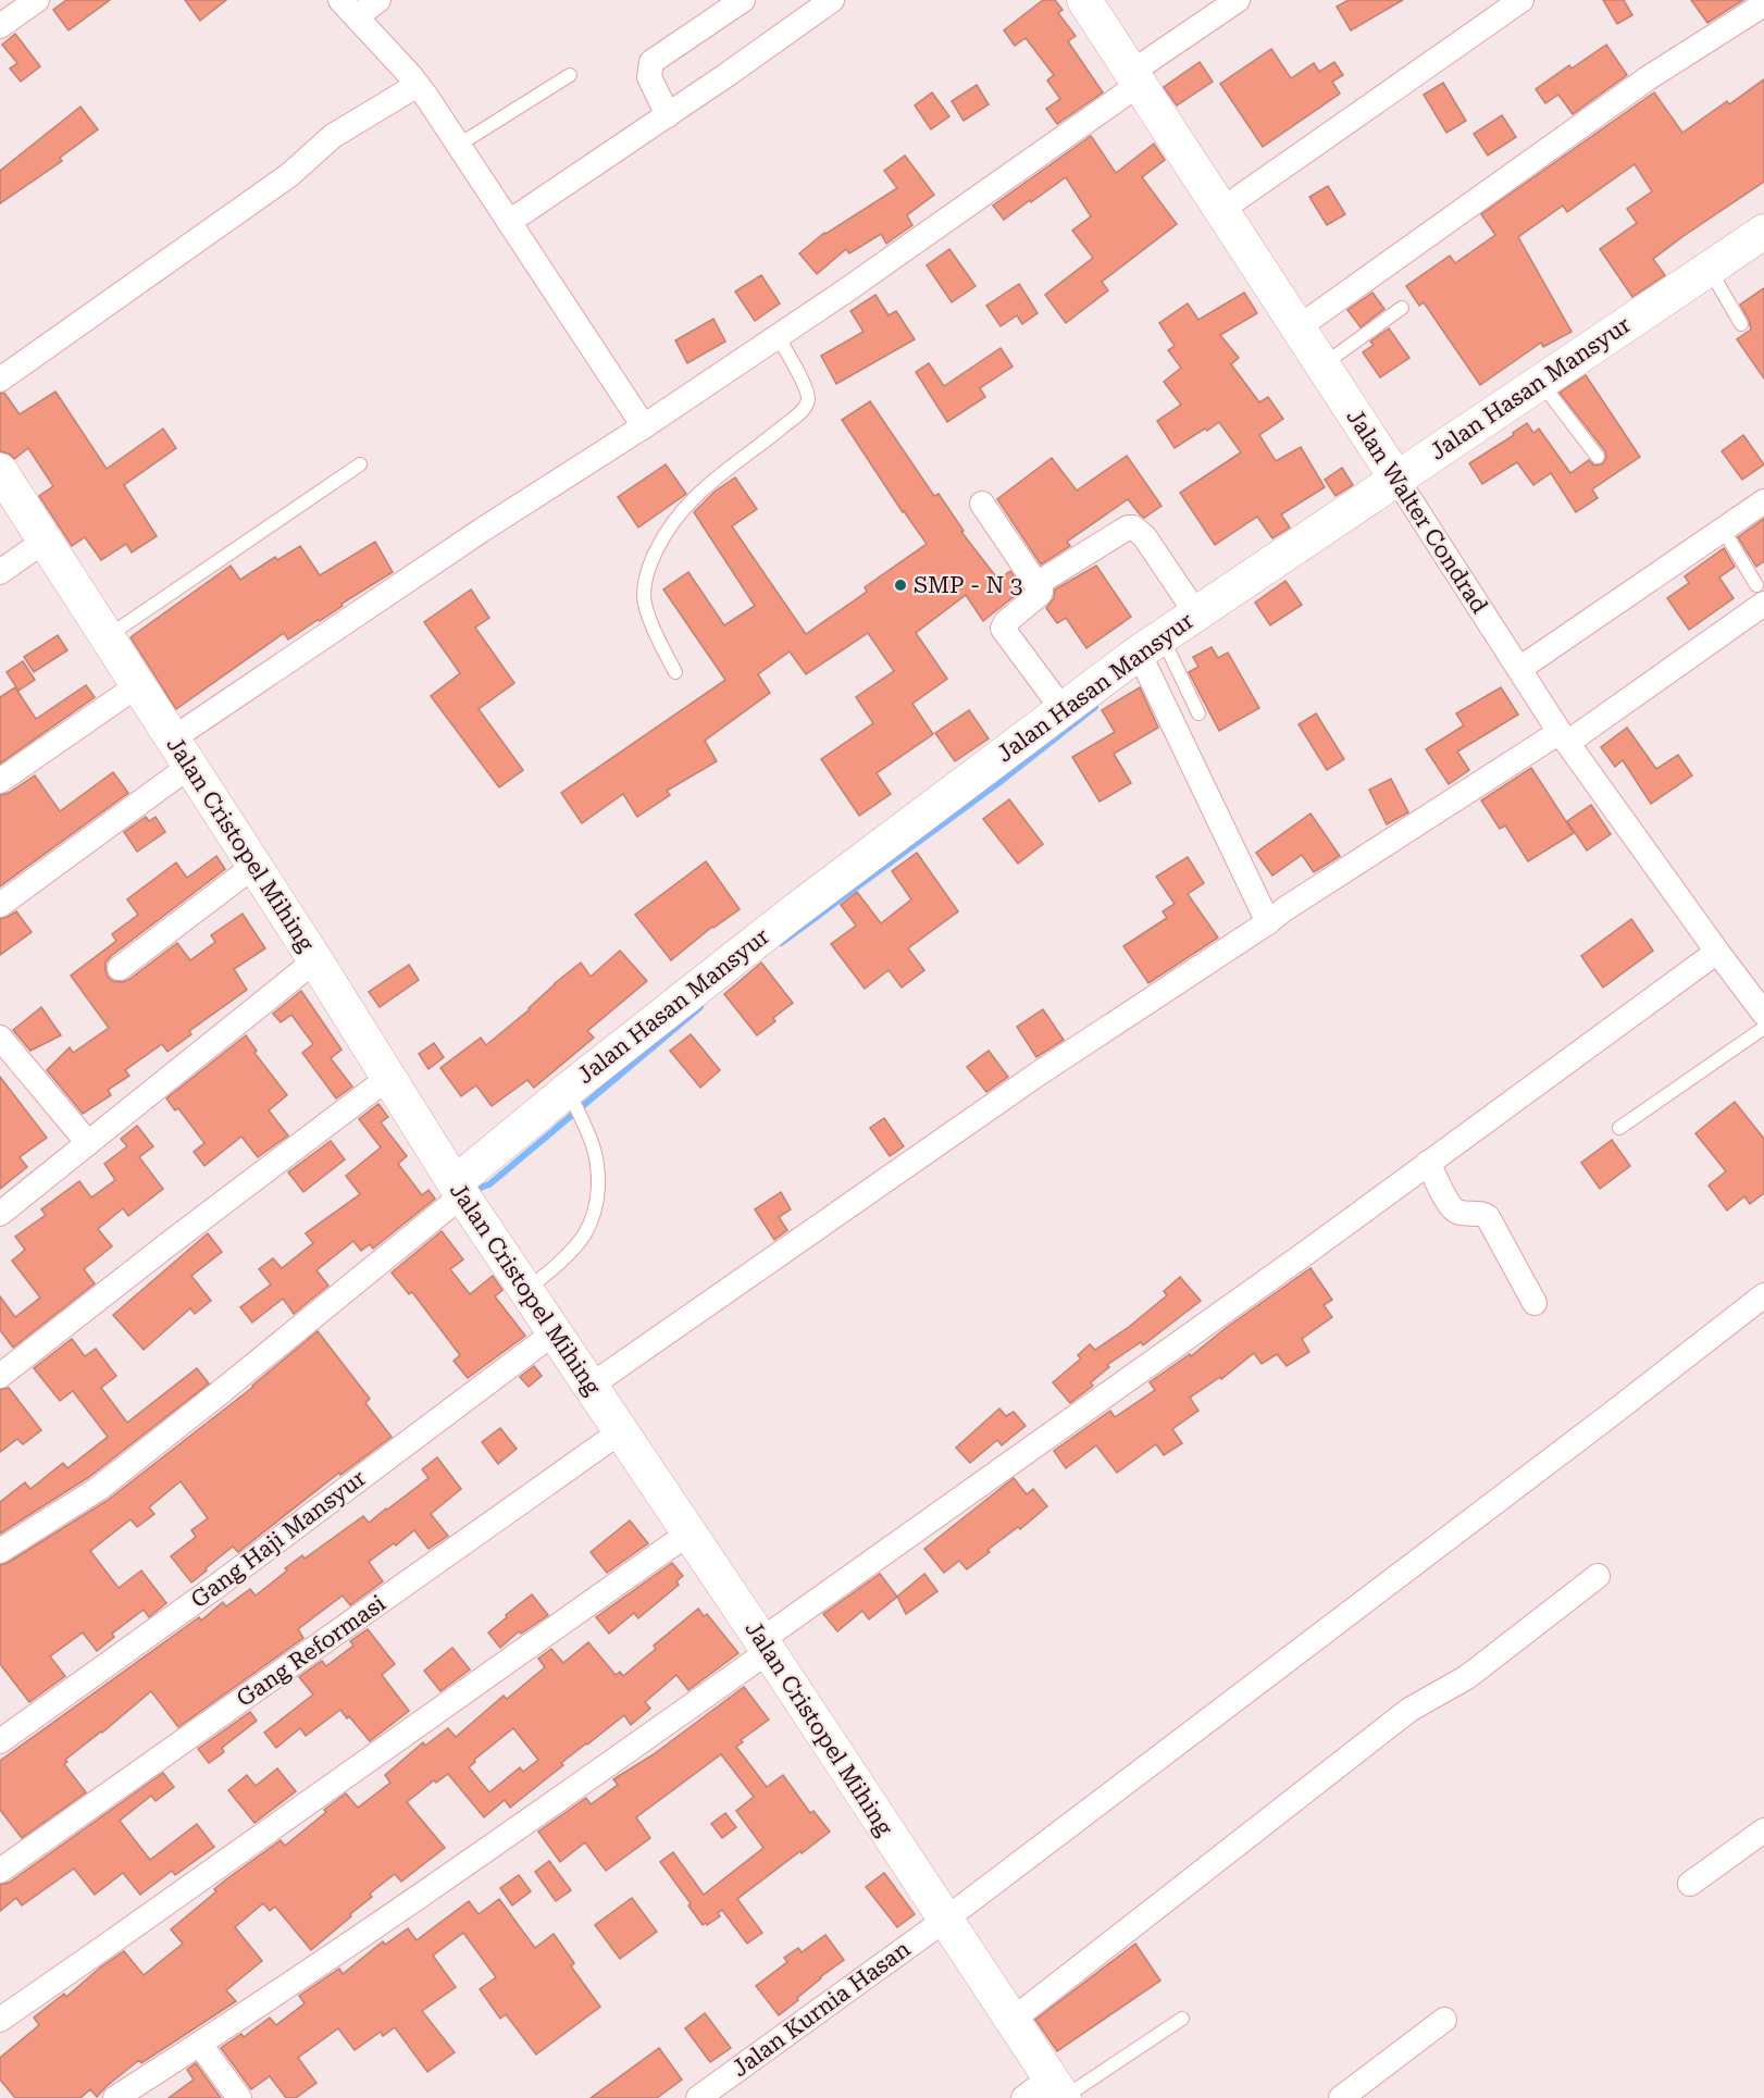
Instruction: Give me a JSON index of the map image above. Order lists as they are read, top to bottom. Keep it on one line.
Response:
{"streets":{"street":["Jalan Hasan Mansyur","Jalan Walter Condrad","Jalan Cristopel Mihing","Gang Haji Mansyur","Gang Reformasi","Jalan Kurnia Hasan"]},"crossings":[["Jalan Hasan Mansyur","Jalan Walter Condrad"],["Jalan Hasan Mansyur","Jalan Cristopel Mihing"],["Jalan Cristopel Mihing","Gang Haji Mansyur"],["Jalan Cristopel Mihing","Gang Reformasi"],["Jalan Cristopel Mihing","Jalan Kurnia Hasan"]],"places":["SMP - N 3"]}
